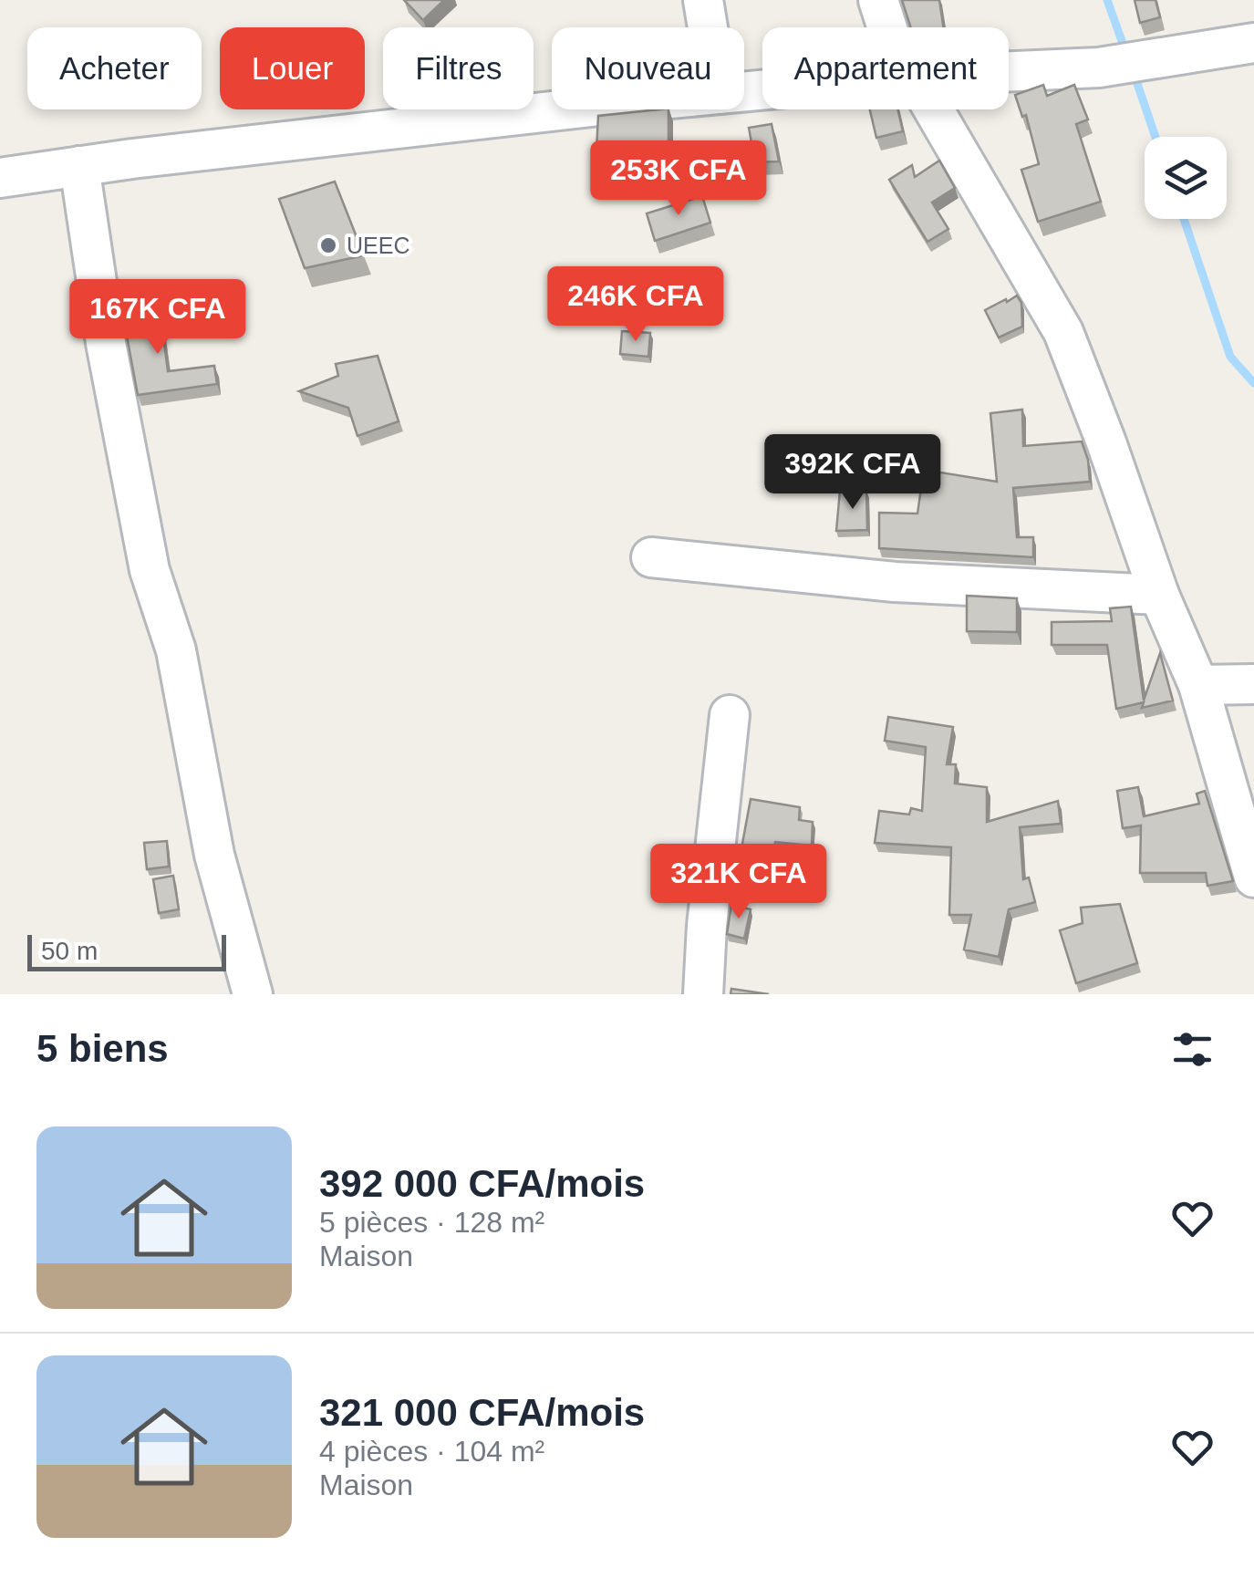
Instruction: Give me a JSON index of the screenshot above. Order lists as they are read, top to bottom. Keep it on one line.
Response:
{"places":["UEEC"],"scale_bar":"50 m","page":{"chip":["Acheter","Louer","Filtres","Nouveau","Appartement"],"price":["253K CFA","246K CFA","167K CFA","392K CFA","321K CFA"],"scale":"50 m","heading":"5 biens","list":[{"name":"392 000 CFA/mois","note":"5 pièces · 128 m² · Maison"},{"name":"321 000 CFA/mois","note":"4 pièces · 104 m² · Maison"}]}}
